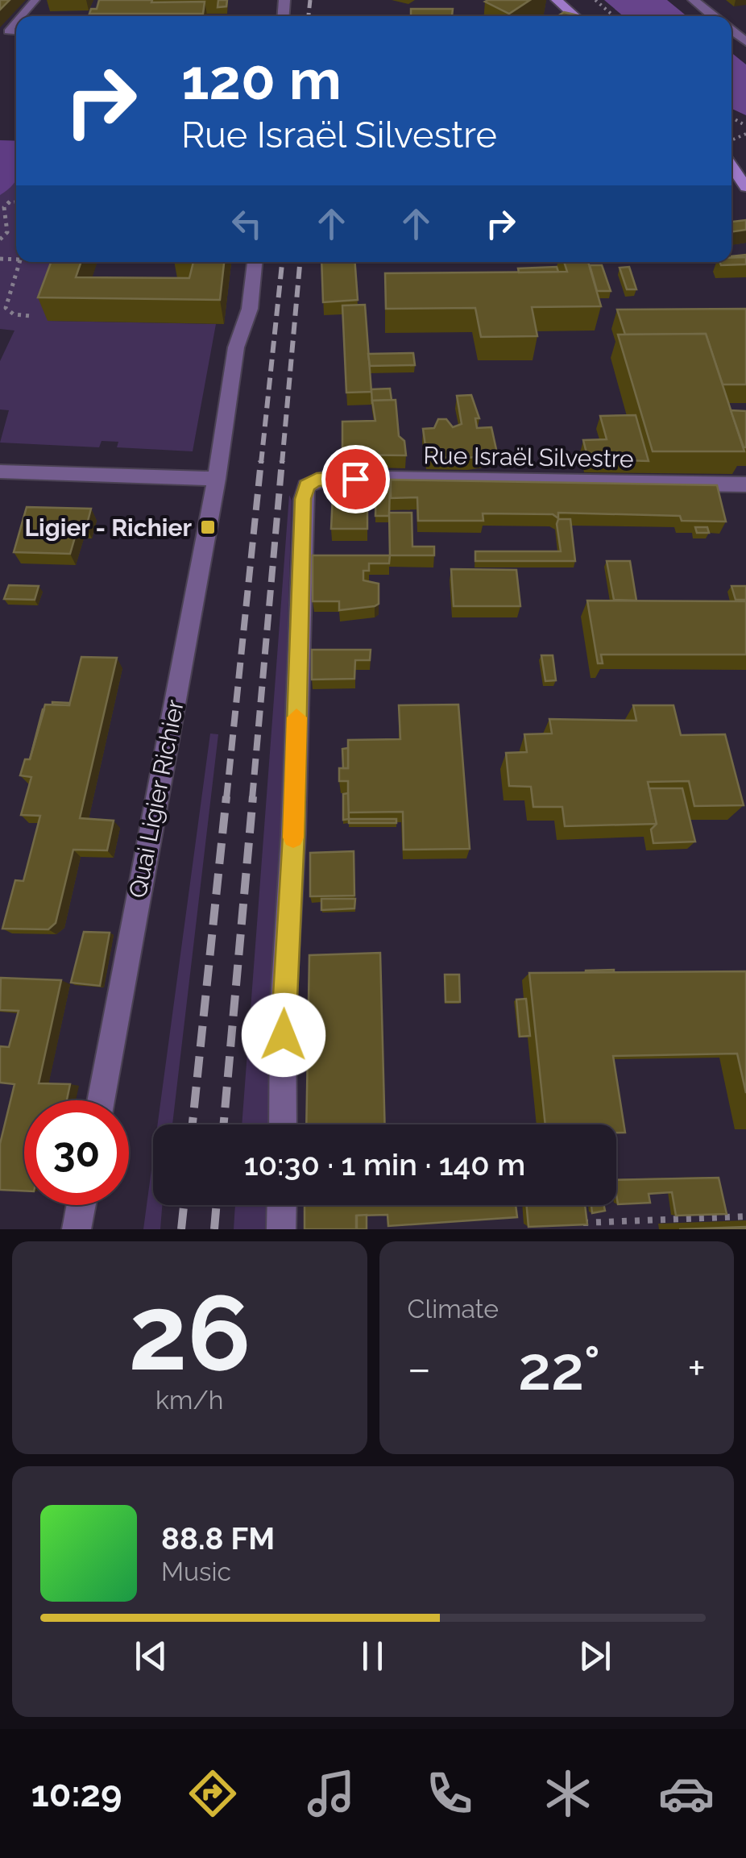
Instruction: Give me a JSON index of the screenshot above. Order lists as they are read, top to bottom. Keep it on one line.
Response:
{"streets":{"street":["Rue Israël Silvestre","Quai Ligier Richier"]},"places":{"transit":["Ligier - Richier"]},"page":{"turn":["120 m","Rue Israël Silvestre"],"limit":"30","trip":"10:30 · 1 min · 140 m","tile":[["26","km/h"],"Climate"],"heat":["−","22°","+"],"song":["88.8 FM","Music"],"tabs":"10:29"}}
